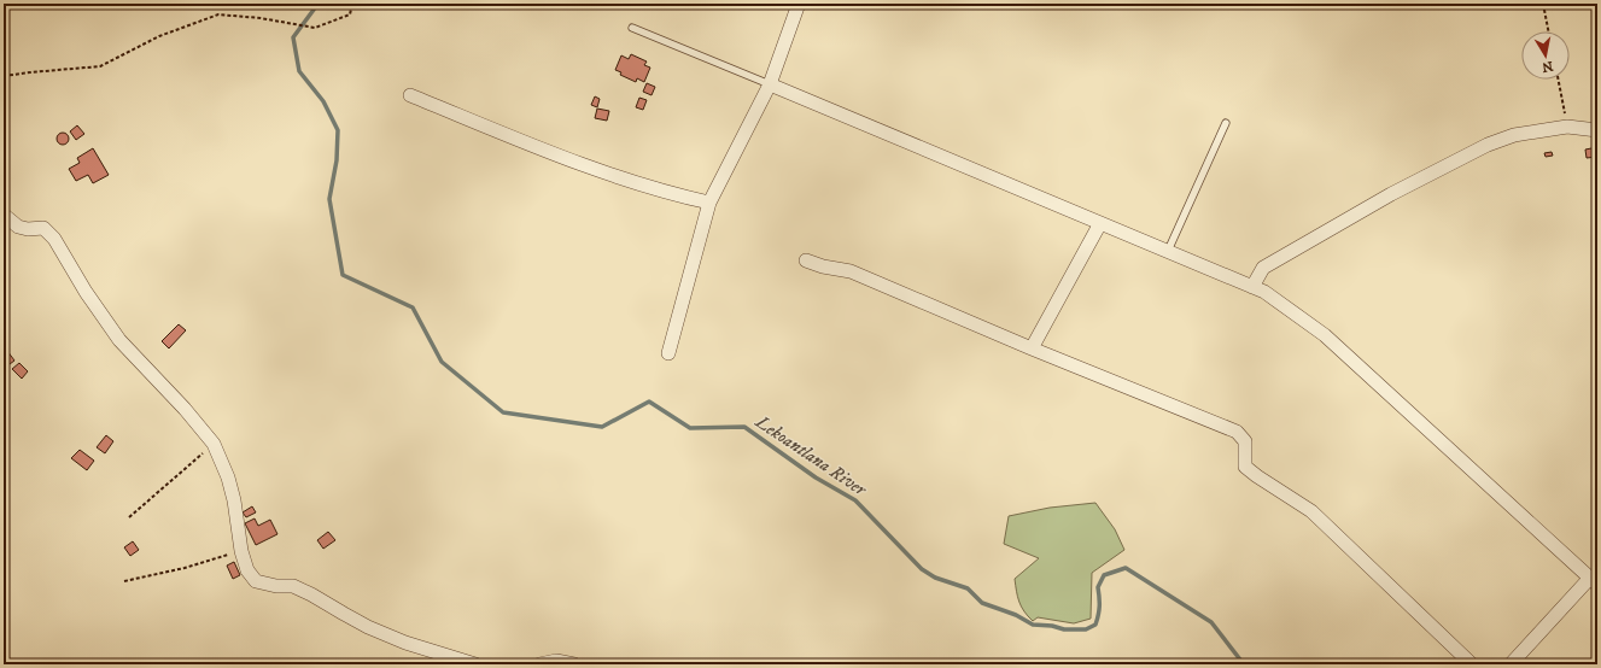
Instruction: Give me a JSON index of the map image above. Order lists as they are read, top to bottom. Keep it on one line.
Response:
{"water":["Lekoantlana River"],"north":"bottom"}
